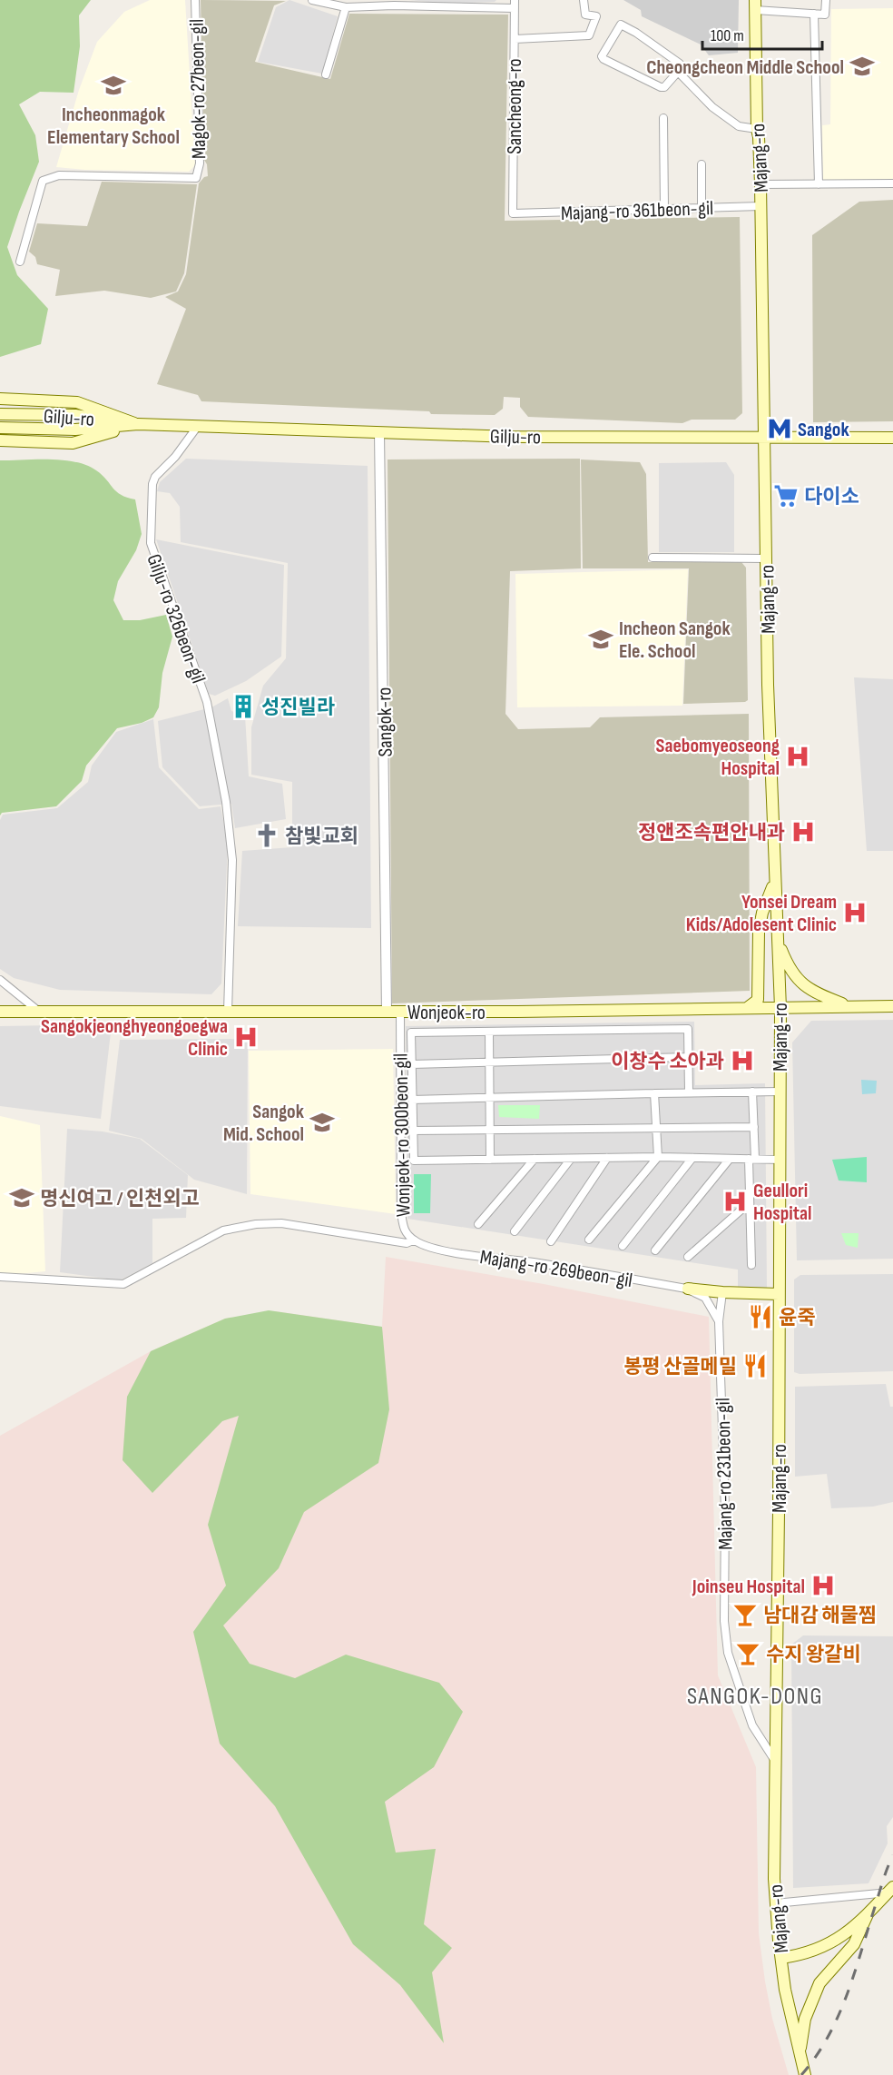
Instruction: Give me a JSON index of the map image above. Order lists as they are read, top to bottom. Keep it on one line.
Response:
{"streets":{"main road":["Majang-ro","Gilju-ro","Wonjeok-ro"],"street":["Magok-ro 27beon-gil","Sancheong-ro","Majang-ro 361beon-gil","Gilju-ro 326beon-gil","Sangok-ro","Wonjeok-ro 300beon-gil","Majang-ro 269beon-gil","Majang-ro 231beon-gil"]},"crossings":[["Sancheong-ro","Majang-ro 361beon-gil"],["Majang-ro","Majang-ro 361beon-gil"],["Majang-ro","Gilju-ro"],["Majang-ro","Wonjeok-ro"],["Majang-ro","Majang-ro 231beon-gil"],["Gilju-ro","Gilju-ro 326beon-gil"],["Gilju-ro","Sangok-ro"],["Gilju-ro 326beon-gil","Wonjeok-ro"],["Sangok-ro","Wonjeok-ro"],["Wonjeok-ro","Wonjeok-ro 300beon-gil"],["Wonjeok-ro 300beon-gil","Majang-ro 269beon-gil"],["Majang-ro 269beon-gil","Majang-ro 231beon-gil"]],"districts":["SANGOK-DONG"],"places":{"school or university":["Cheongcheon Middle School","Incheonmagok Elementary School","Incheon Sangok Ele. School","Sangok Mid. School","명신여고 / 인천외고"],"metro station":["Sangok"],"supermarket":["다이소"],"building":["성진빌라"],"hospital":["Saebomyeoseong Hospital","정앤조속편안내과","Yonsei Dream Kids/Adolesent Clinic","Sangokjeonghyeongoegwa Clinic","이창수 소아과","Geullori Hospital","Joinseu Hospital"],"church":["참빛교회"],"restaurant":["윤죽","봉평 산골메밀"],"bar":["남대감 해물찜","수지 왕갈비"]},"scale_bar":"100 m"}
